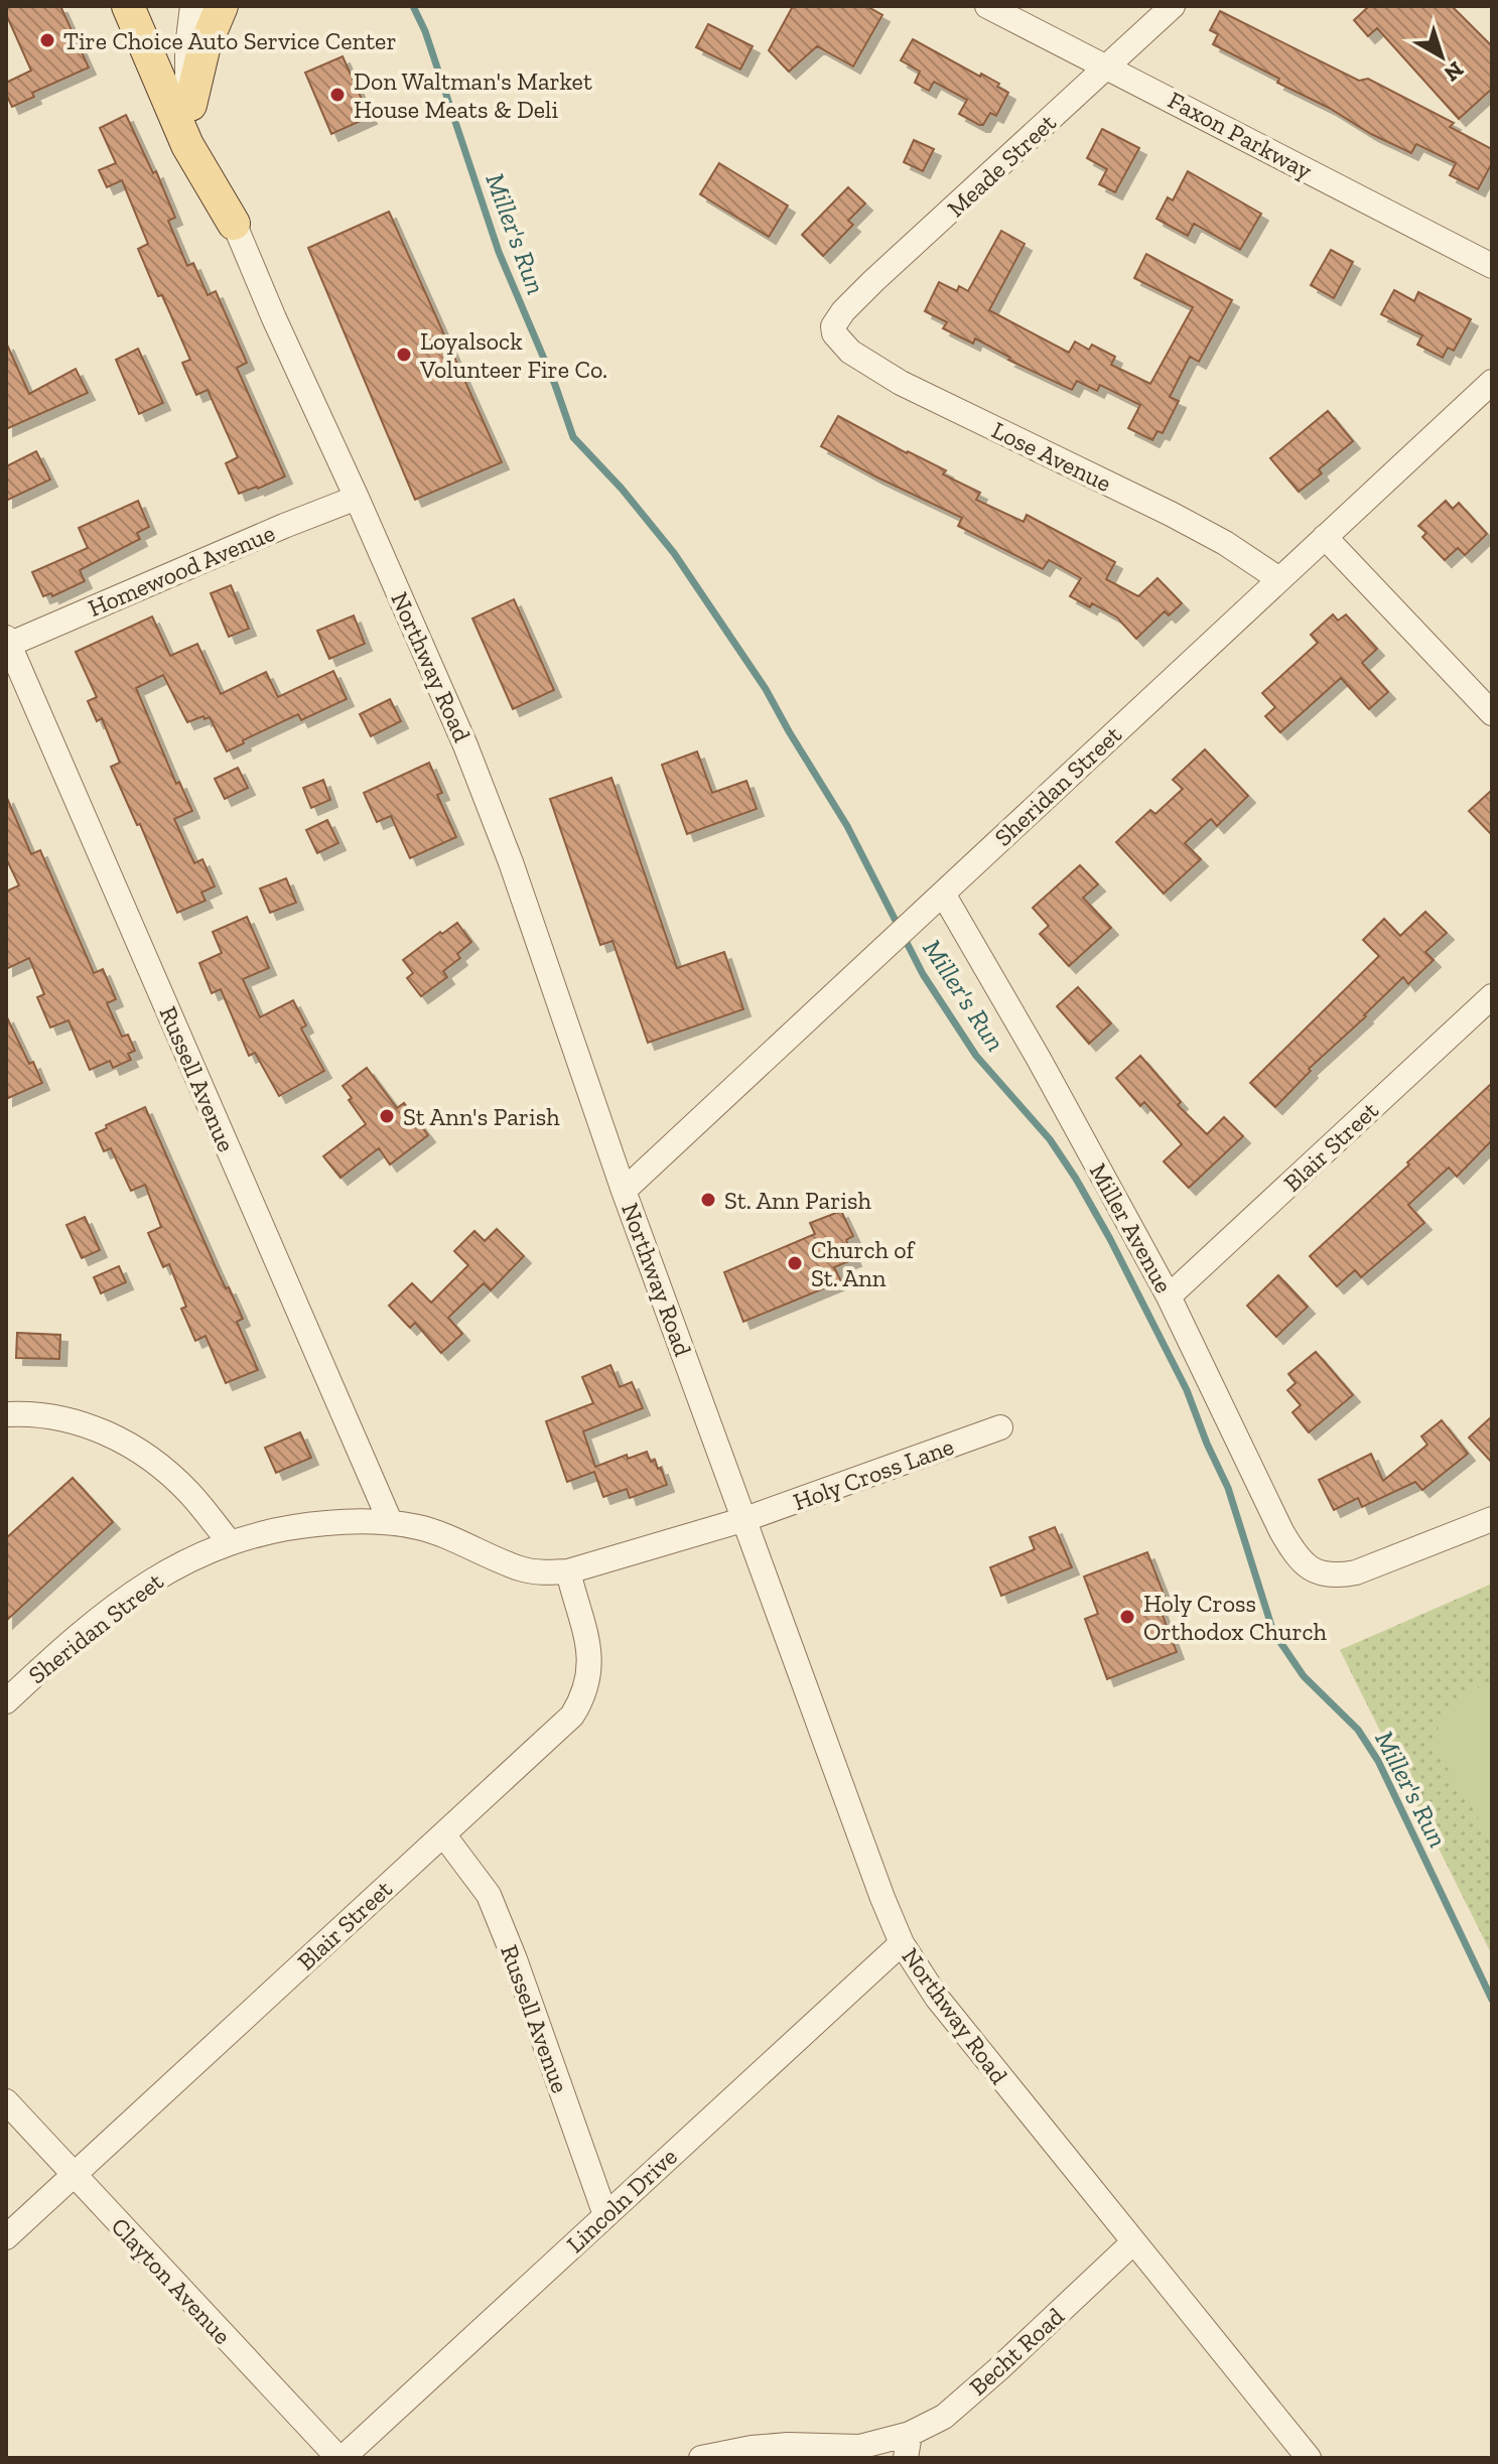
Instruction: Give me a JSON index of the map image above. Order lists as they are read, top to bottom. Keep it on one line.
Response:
{"streets":{"street":["Faxon Parkway","Meade Street","Lose Avenue","Homewood Avenue","Northway Road","Sheridan Street","Russell Avenue","Blair Street","Miller Avenue","Holy Cross Lane","Lincoln Drive","Clayton Avenue","Becht Road"]},"crossings":[["Faxon Parkway","Meade Street"],["Meade Street","Lose Avenue"],["Lose Avenue","Sheridan Street"],["Homewood Avenue","Northway Road"],["Homewood Avenue","Russell Avenue"],["Northway Road","Sheridan Street"],["Northway Road","Holy Cross Lane"],["Northway Road","Lincoln Drive"],["Northway Road","Becht Road"],["Sheridan Street","Russell Avenue"],["Sheridan Street","Blair Street"],["Sheridan Street","Miller Avenue"],["Sheridan Street","Holy Cross Lane"],["Russell Avenue","Blair Street"],["Russell Avenue","Lincoln Drive"],["Blair Street","Miller Avenue"],["Blair Street","Clayton Avenue"],["Lincoln Drive","Clayton Avenue"]],"water":["Miller's Run"],"places":["Tire Choice Auto Service Center","Don Waltman's Market House Meats & Deli","Loyalsock Volunteer Fire Co.","St Ann's Parish","St. Ann Parish","Church of St. Ann","Holy Cross Orthodox Church"],"north":"bottom right"}
